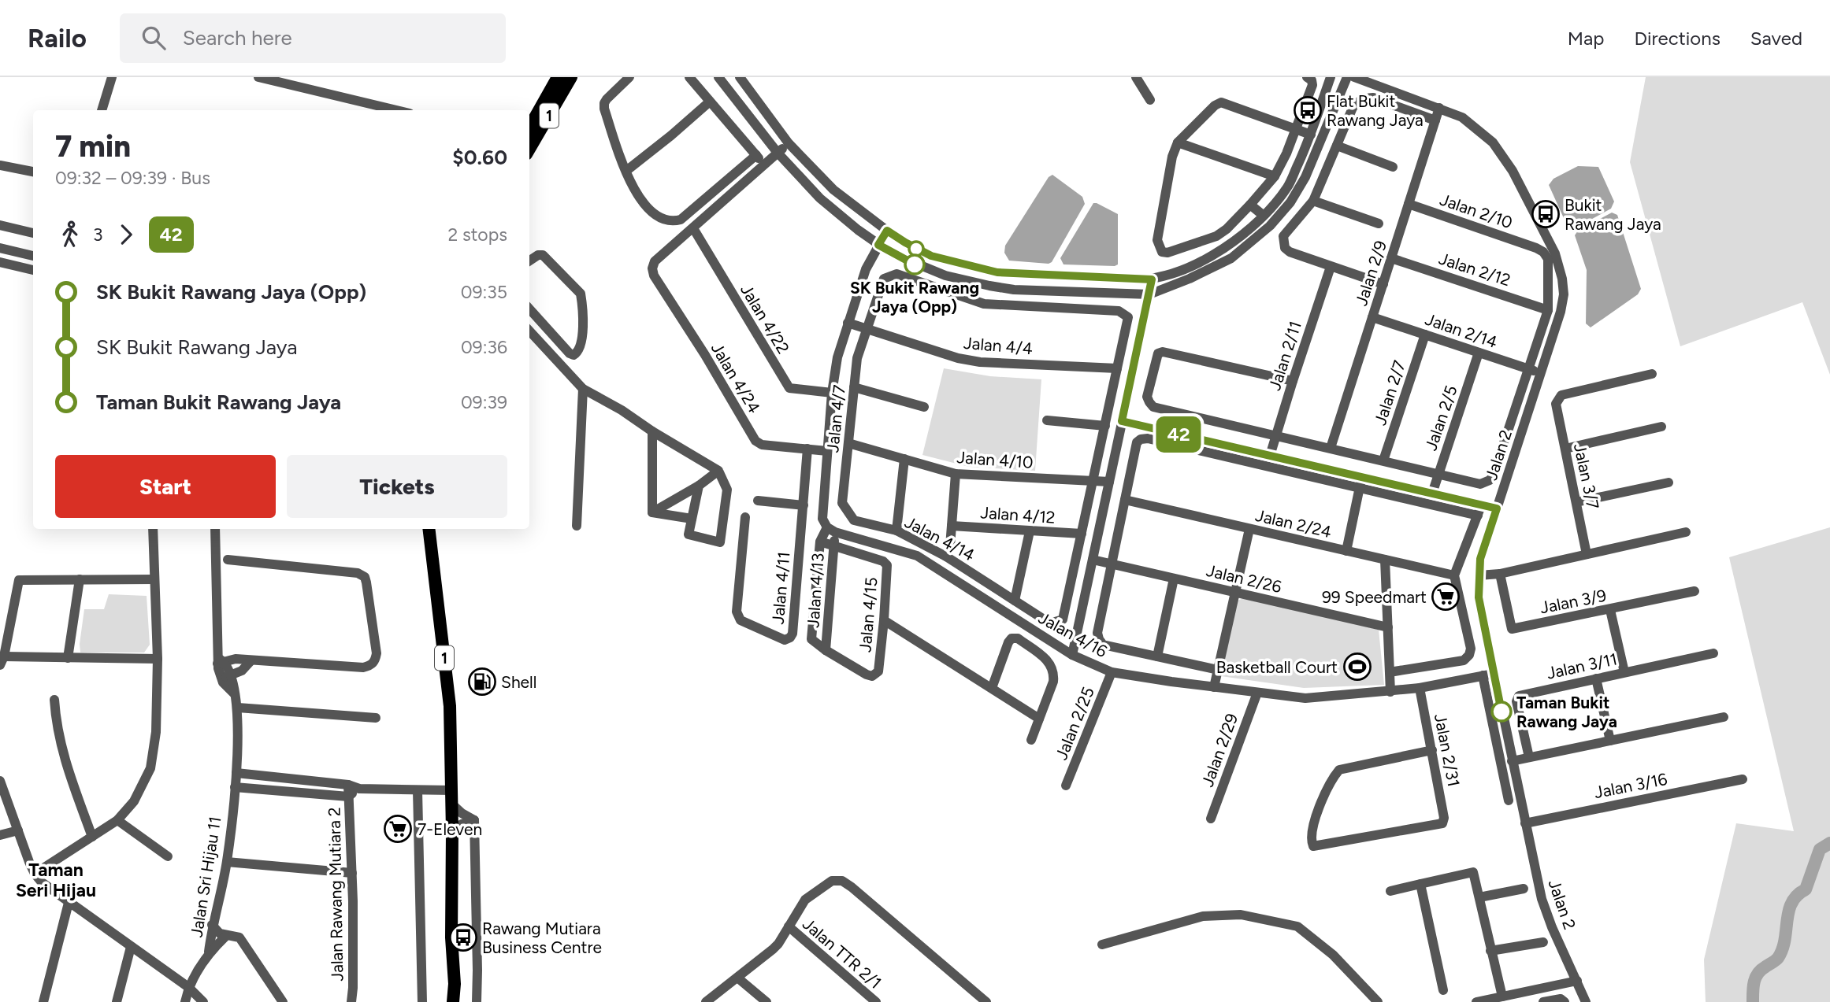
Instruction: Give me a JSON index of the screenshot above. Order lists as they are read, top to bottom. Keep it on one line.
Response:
{"streets":{"main road":["1"],"street":["Jalan 2/10","Jalan 2/12","Jalan 2/9","Jalan 4/22","Jalan 2/14","Jalan 4/4","Jalan 2/11","Jalan 4/24","Jalan 2/7","Jalan 2/5","Jalan 4/7","Jalan 2","Jalan 4/10","Jalan 3/7","Jalan 4/12","Jalan 2/24","Jalan 4/14","Jalan 2/26","Jalan 4/11","Jalan 4/13","Jalan 3/9","Jalan 4/15","Jalan 4/16","Jalan 3/11","Jalan 2/25","Jalan 2/29","Jalan 2/31","Jalan 3/16","Jalan Sri Hijau 11","Jalan Rawang Mutiara 2","Jalan TTR 2/1"]},"crossings":[["Jalan 2/10","Jalan 2/12"],["Jalan 2/10","Jalan 2/9"],["Jalan 2/10","Jalan 2/14"],["Jalan 2/10","Jalan 2/11"],["Jalan 2/10","Jalan 2/7"],["Jalan 2/10","Jalan 2/5"],["Jalan 2/12","Jalan 2/9"],["Jalan 2/9","Jalan 2/14"],["Jalan 2/9","Jalan 2"],["Jalan 4/22","Jalan 4/24"],["Jalan 2/14","Jalan 2/7"],["Jalan 2/14","Jalan 2/5"],["Jalan 2/14","Jalan 2"],["Jalan 4/4","Jalan 4/7"],["Jalan 4/24","Jalan 4/11"],["Jalan 4/7","Jalan 4/10"],["Jalan 4/7","Jalan 4/14"],["Jalan 2","Jalan 4/16"],["Jalan 2","Jalan 3/16"],["Jalan 4/12","Jalan 4/14"],["Jalan 4/13","Jalan 4/15"],["Jalan 4/13","Jalan 4/16"],["Jalan 4/16","Jalan 2/25"],["Jalan 4/16","Jalan 2/29"],["Jalan 4/16","Jalan 2/31"]],"districts":["Taman Seri Hijau"],"places":{"bus stop":["Flat Bukit Rawang Jaya","Bukit Rawang Jaya","Rawang Mutiara Business Centre"],"other":["SK Bukit Rawang Jaya (Opp)","Taman Bukit Rawang Jaya"],"supermarket":["99 Speedmart","7-Eleven"],"sports":["Basketball Court"],"fuel station":["Shell"]},"lines":["bus line 42"],"page":{"header":"Railo","search":"Search here","nav":["Map","Directions","Saved"],"on_map":"42","heading":["7 min","09:32 – 09:39 · Bus","$0.60"],"legs":["3","42","2 stops"],"list":[{"name":"SK Bukit Rawang Jaya (Opp)","value":"09:35"},{"name":"SK Bukit Rawang Jaya","value":"09:36"},{"name":"Taman Bukit Rawang Jaya","value":"09:39"}],"buttons":["Start","Tickets"]}}
